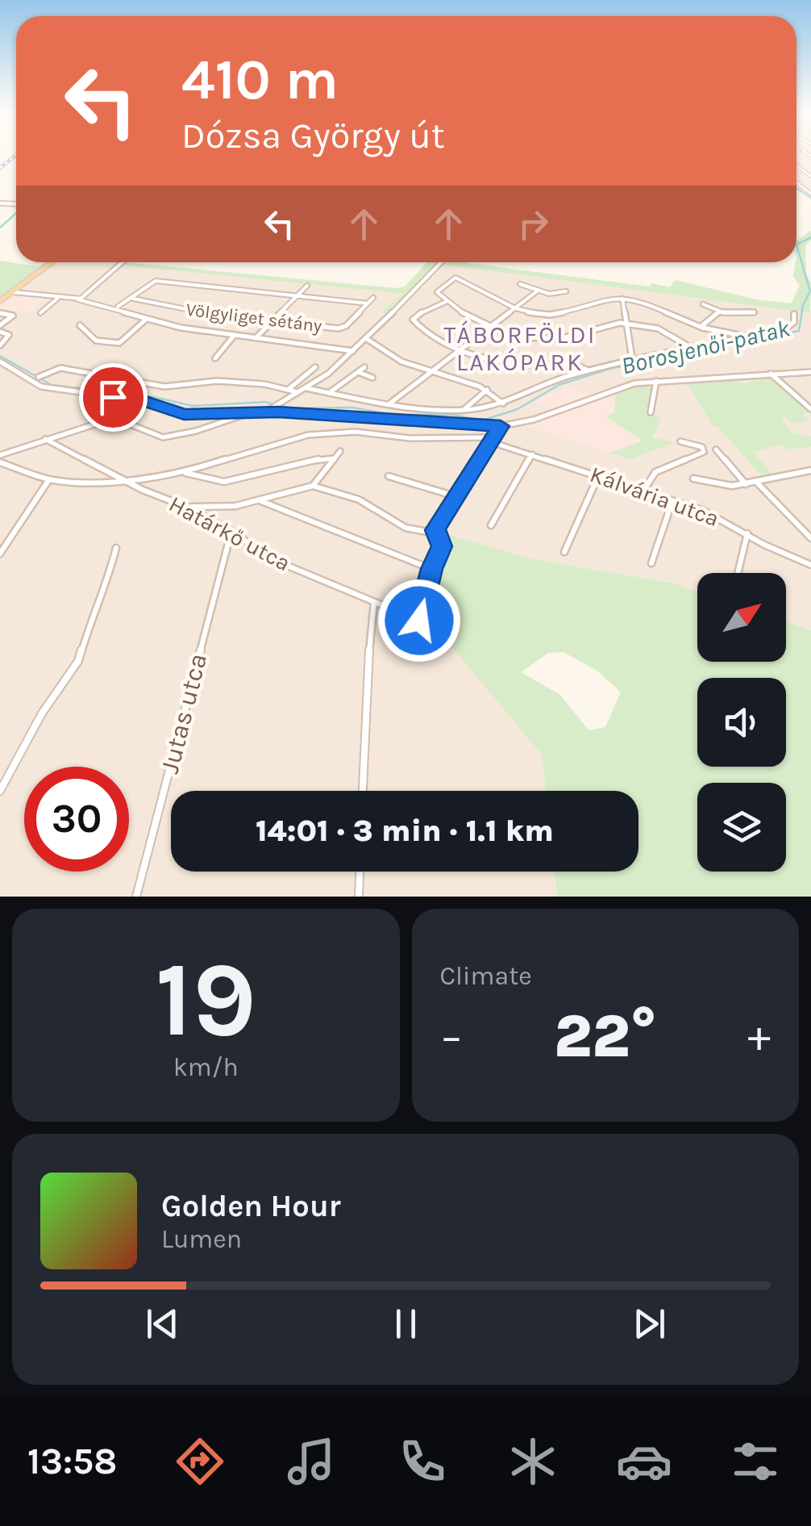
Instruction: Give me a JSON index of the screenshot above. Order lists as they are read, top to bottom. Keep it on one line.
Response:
{"streets":{"street":["Völgyliget sétány","Kálvária utca","Határkő utca","Jutas utca"]},"crossings":[["Határkő utca","Jutas utca"]],"districts":["TÁBORFÖLDI LAKÓPARK"],"water":["Borosjenői-patak"],"north":"top right","page":{"turn":["410 m","Dózsa György út"],"limit":"30","trip":"14:01 · 3 min · 1.1 km","tile":[["19","km/h"],"Climate"],"heat":["−","22°","+"],"song":["Golden Hour","Lumen"],"tabs":"13:58"}}
